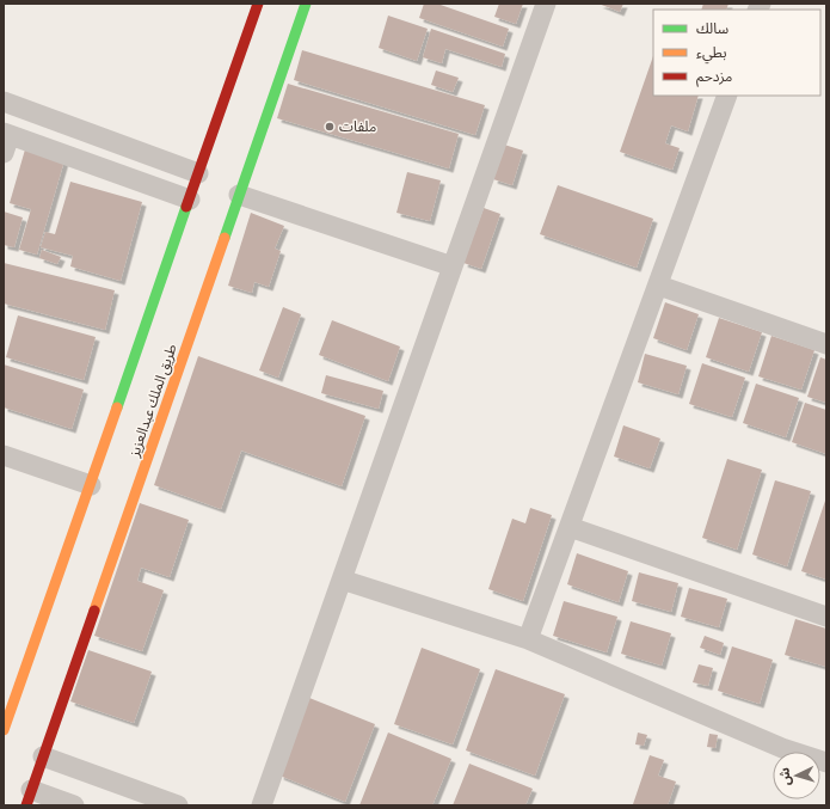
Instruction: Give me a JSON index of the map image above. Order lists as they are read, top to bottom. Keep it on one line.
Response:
{"streets":{"highway":["طريق الملك عبدالعزيز"]},"places":["ملفات"],"legend":["سالك","بطيء","مزدحم"],"north":"left"}
